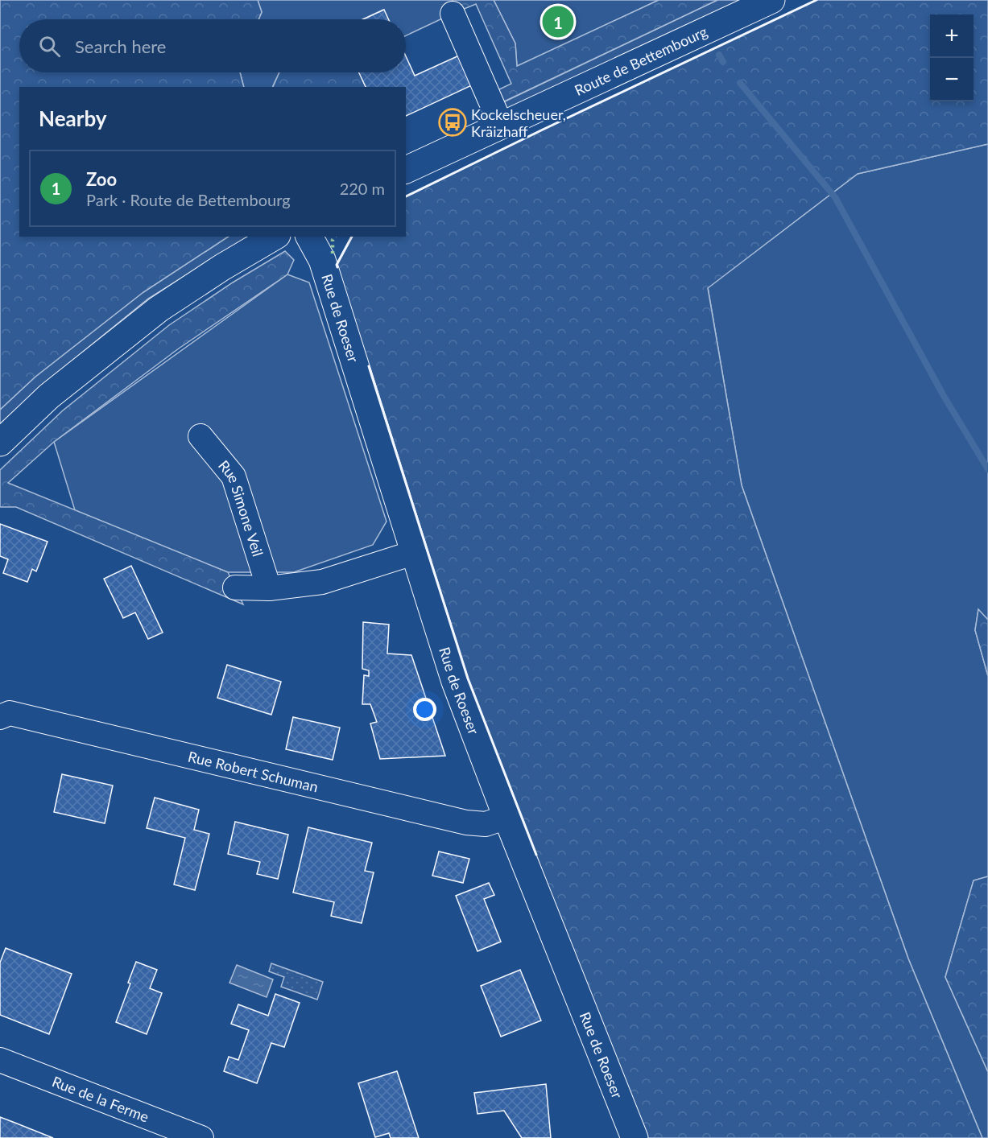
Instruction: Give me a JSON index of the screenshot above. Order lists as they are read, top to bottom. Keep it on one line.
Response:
{"streets":{"main road":["Route de Bettembourg","Rue de Roeser"],"street":["Rue Simone Veil","Rue Robert Schuman","Rue de la Ferme"]},"crossings":[["Rue de Roeser","Rue Robert Schuman"]],"places":{"bus stop":["Kockelscheuer, Kräizhaff"]},"page":{"pins":"1","map_buttons":["+","−"],"search":"Search here","heading":"Nearby","list":[{"mark":"1","name":"Zoo","note":"Park · Route de Bettembourg","value":"220 m"}]}}
